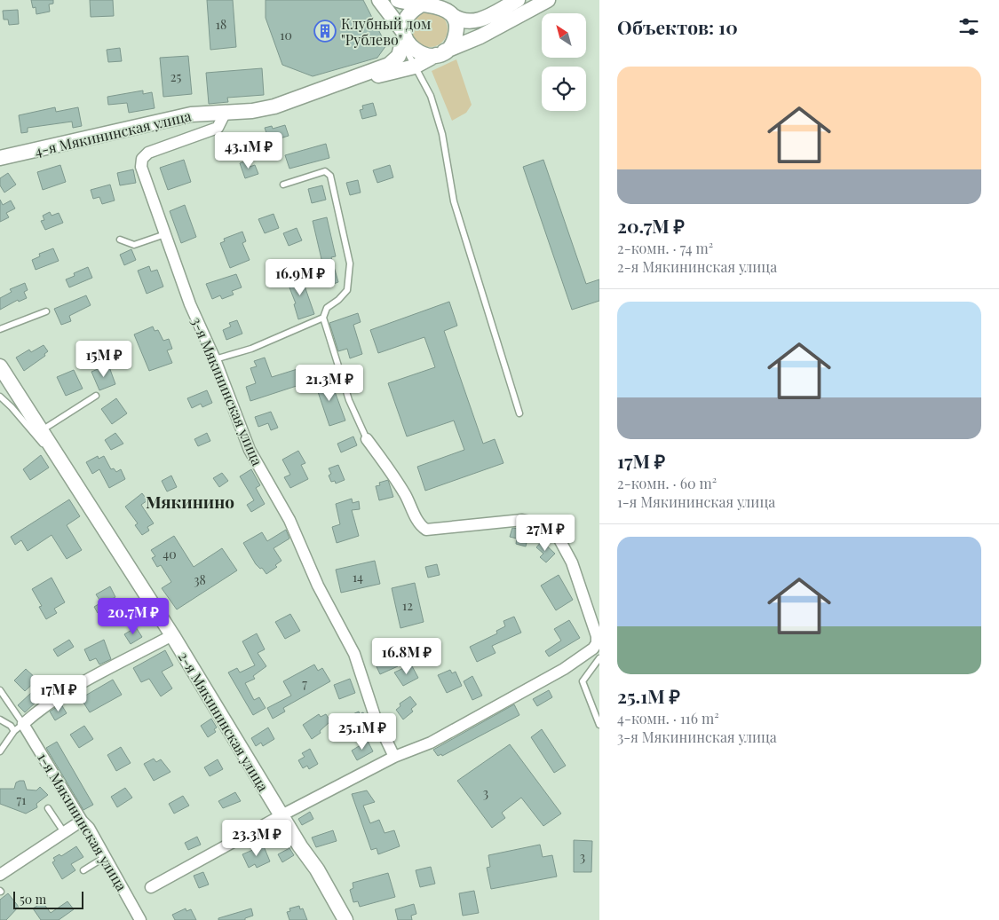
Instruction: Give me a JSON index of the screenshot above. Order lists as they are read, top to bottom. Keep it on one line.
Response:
{"streets":{"street":["4-я Мякининская улица","3-я Мякининская улица","2-я Мякининская улица","1-я Мякининская улица"]},"crossings":[["4-я Мякининская улица","3-я Мякининская улица"]],"districts":["Мякинино"],"places":{"building":["Клубный дом \"Рублево\""]},"house_numbers":["18","10","25","40","14","38","12","7","3","71","3"],"scale_bar":"50 m","north":"top left","page":{"heading":"Объектов: 10","list":[{"name":"20.7M ₽","note":"2-комн. · 74 m² · 2-я Мякининская улица"},{"name":"17M ₽","note":"2-комн. · 60 m² · 1-я Мякининская улица"},{"name":"25.1M ₽","note":"4-комн. · 116 m² · 3-я Мякининская улица"}],"price":["43.1M ₽","16.9M ₽","15M ₽","21.3M ₽","27M ₽","20.7M ₽","16.8M ₽","17M ₽","25.1M ₽","23.3M ₽"],"scale":"50 m"}}
